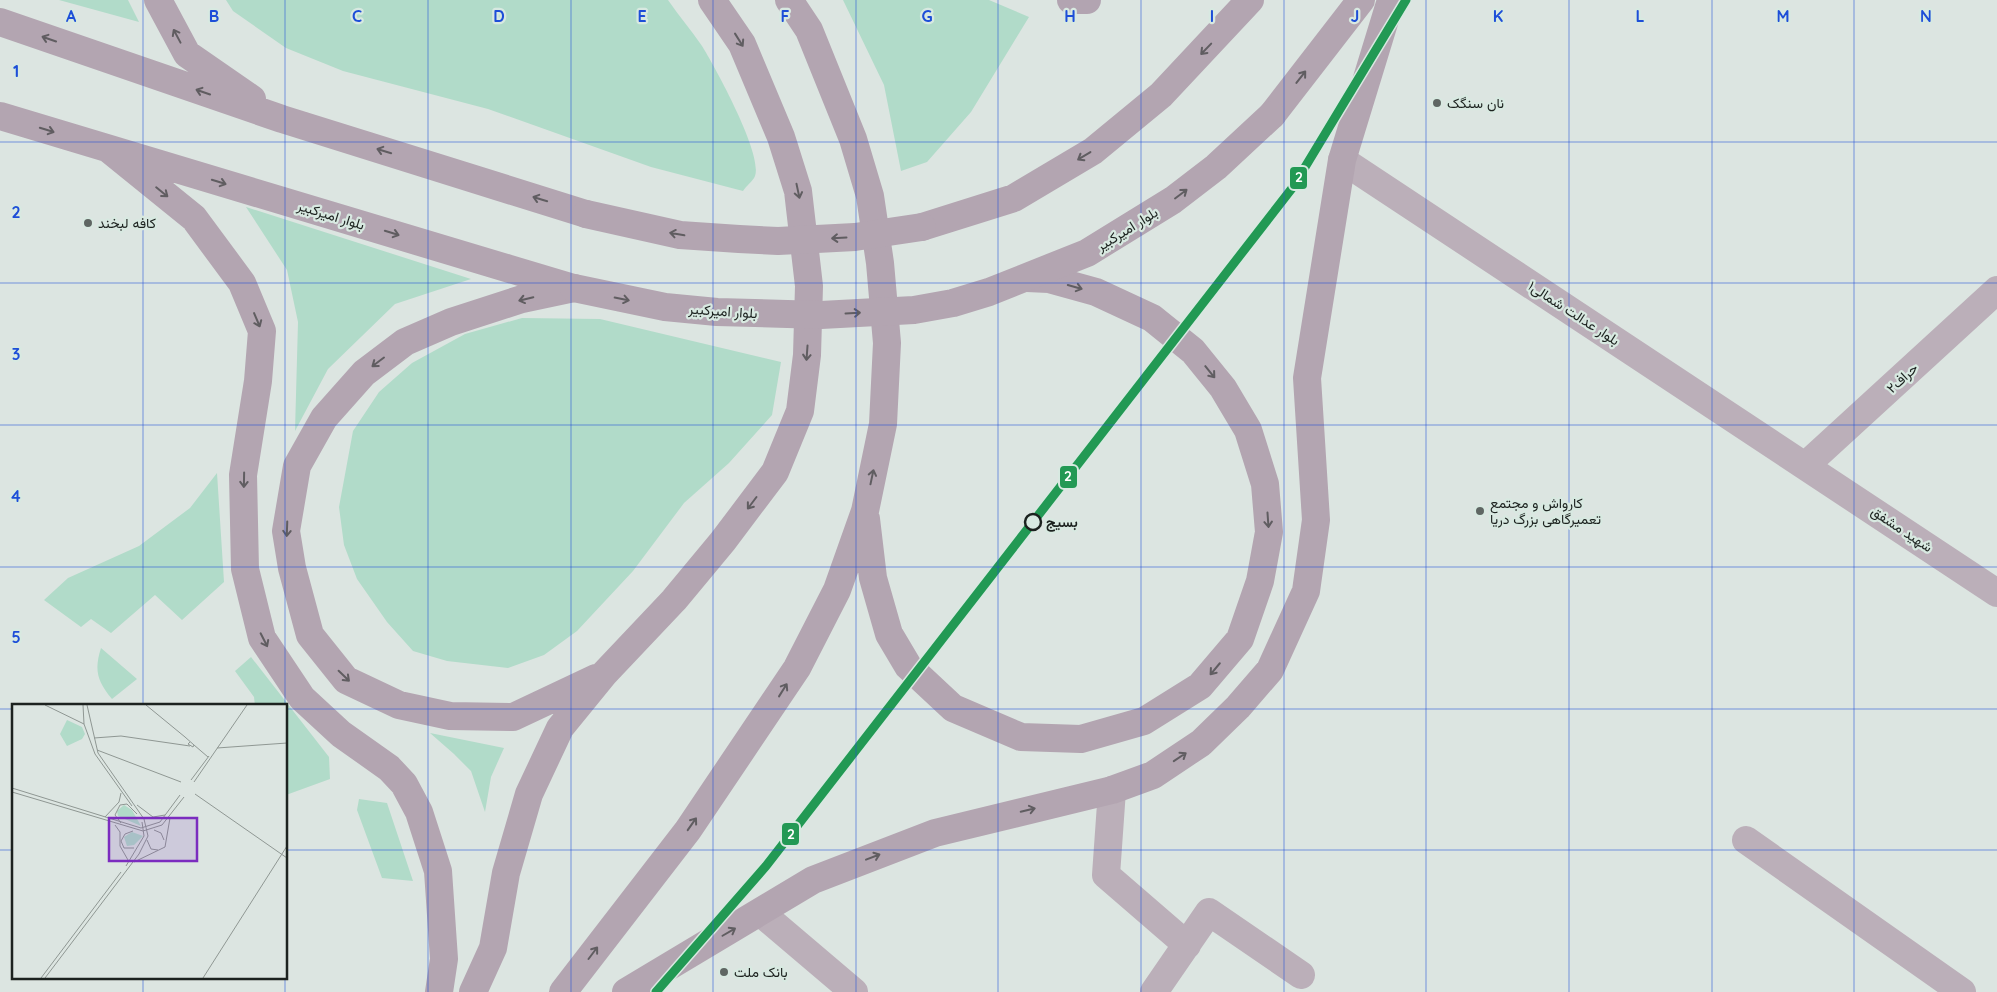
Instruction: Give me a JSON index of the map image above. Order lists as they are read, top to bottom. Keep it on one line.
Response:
{"streets":{"main road":["بلوار امیرکبیر"],"street":["بلوار عدالت شمالی۱","حراف۲","شهید مشفق"]},"crossings":[["بلوار عدالت شمالی۱","حراف۲"],["بلوار عدالت شمالی۱","شهید مشفق"],["حراف۲","شهید مشفق"]],"places":["نان سنگک","کافه لبخند","کارواش و مجتمع تعمیرگاهی بزرگ دریا","بسیج","بانک ملت"],"lines":["transit line 2"],"grid":{"columns":["A","B","C","D","E","F","G","H","I","J","K","L","M","N"],"rows":["1","2","3","4","5"]}}
